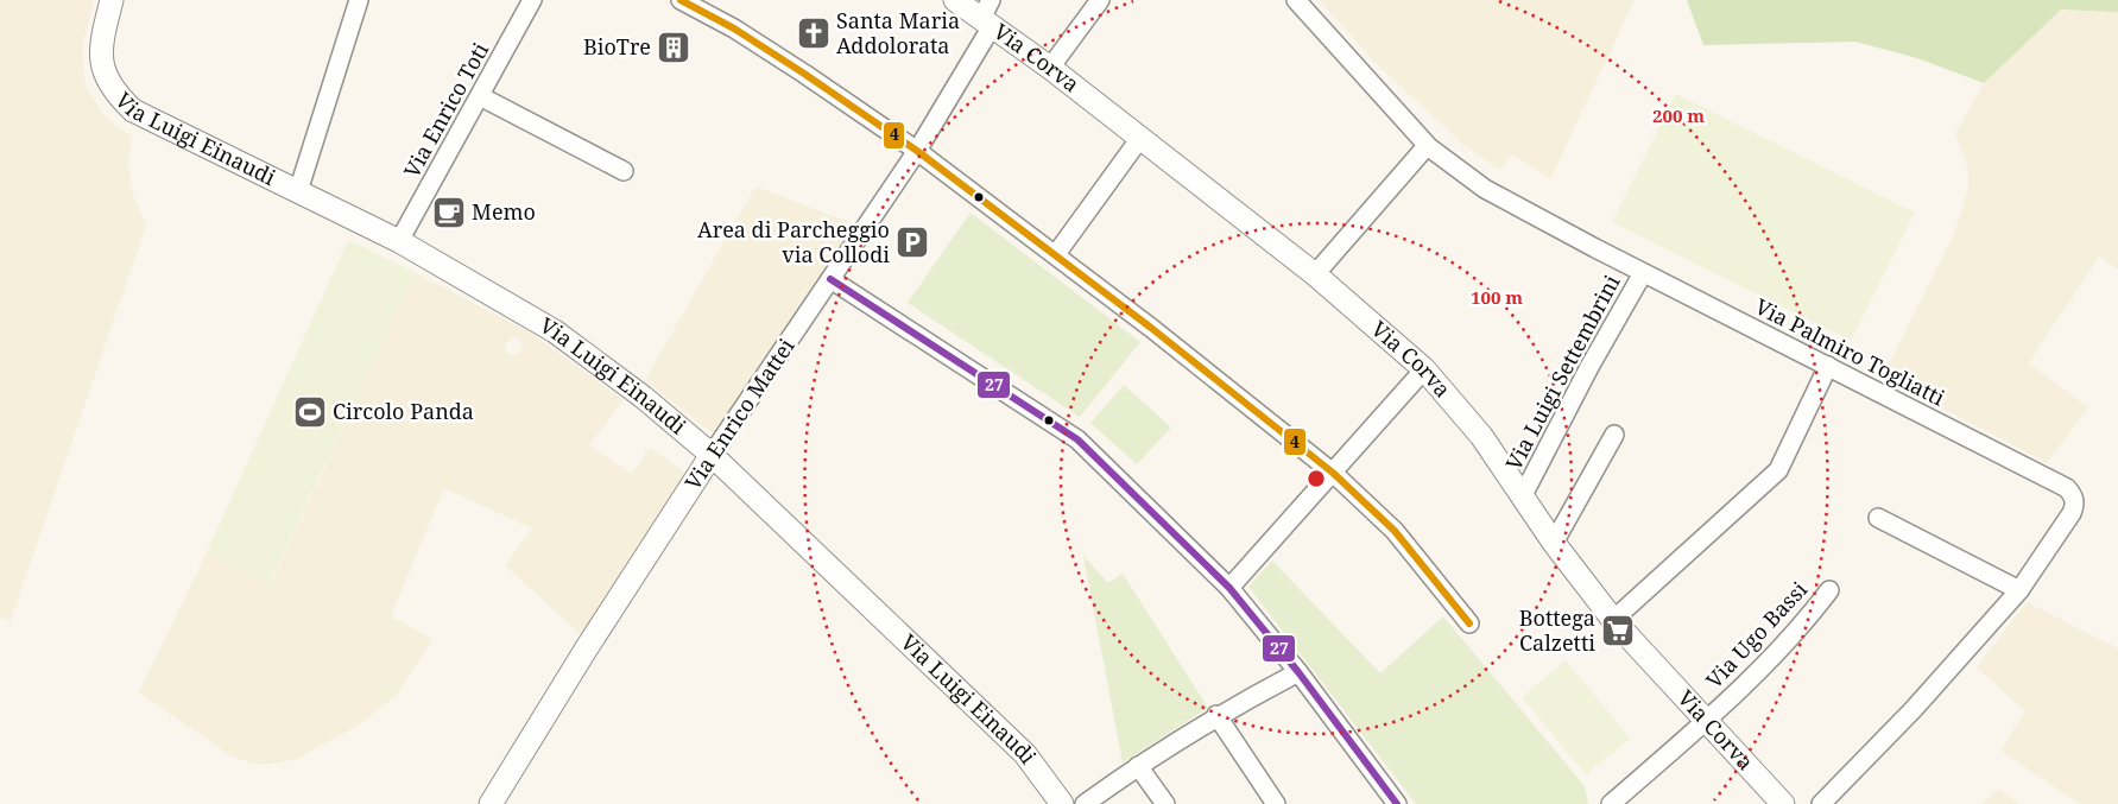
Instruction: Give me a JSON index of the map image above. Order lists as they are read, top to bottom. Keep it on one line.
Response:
{"streets":{"street":["Via Corva","Via Enrico Toti","Via Luigi Einaudi","Via Palmiro Togliatti","Via Luigi Settembrini","Via Enrico Mattei","Via Ugo Bassi"]},"crossings":[["Via Corva","Via Luigi Settembrini"],["Via Corva","Via Enrico Mattei"],["Via Corva","Via Ugo Bassi"],["Via Enrico Toti","Via Luigi Einaudi"],["Via Luigi Einaudi","Via Enrico Mattei"],["Via Palmiro Togliatti","Via Luigi Settembrini"]],"places":{"church":["Santa Maria Addolorata"],"building":["BioTre"],"cafe":["Memo"],"parking":["Area di Parcheggio via Collodi"],"sports":["Circolo Panda"],"supermarket":["Bottega Calzetti"]},"lines":["transit line 4","transit line 27"],"rings":["200 m","100 m"]}
